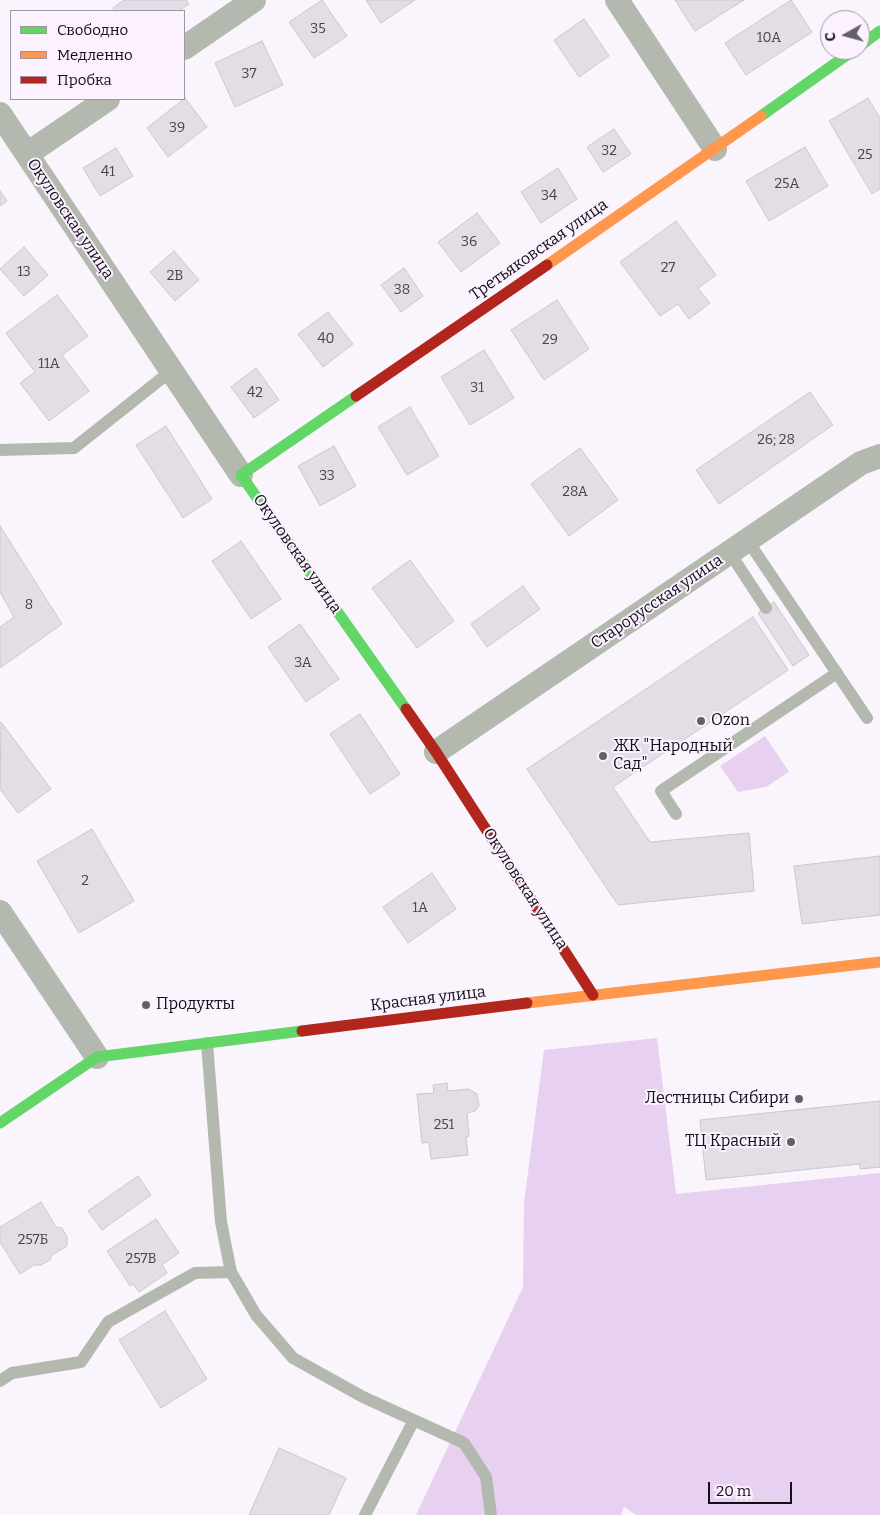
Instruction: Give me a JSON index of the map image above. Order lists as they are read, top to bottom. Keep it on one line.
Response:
{"streets":{"street":["Окуловская улица","Третьяковская улица","Старорусская улица","Красная улица"]},"crossings":[["Окуловская улица","Третьяковская улица"],["Окуловская улица","Старорусская улица"],["Окуловская улица","Красная улица"]],"places":["Ozon","ЖК \"Народный Сад\"","Продукты","Лестницы Сибири","ТЦ Красный"],"house_numbers":["35","10А","37","39","32","25","41","25А","34","36","27","13","2В","38","40","29","11А","31","42","26; 28","33","28А","8","3А","2","1А","251","257Б","257В"],"legend":["Свободно","Медленно","Пробка"],"scale_bar":"20 m","north":"left"}
